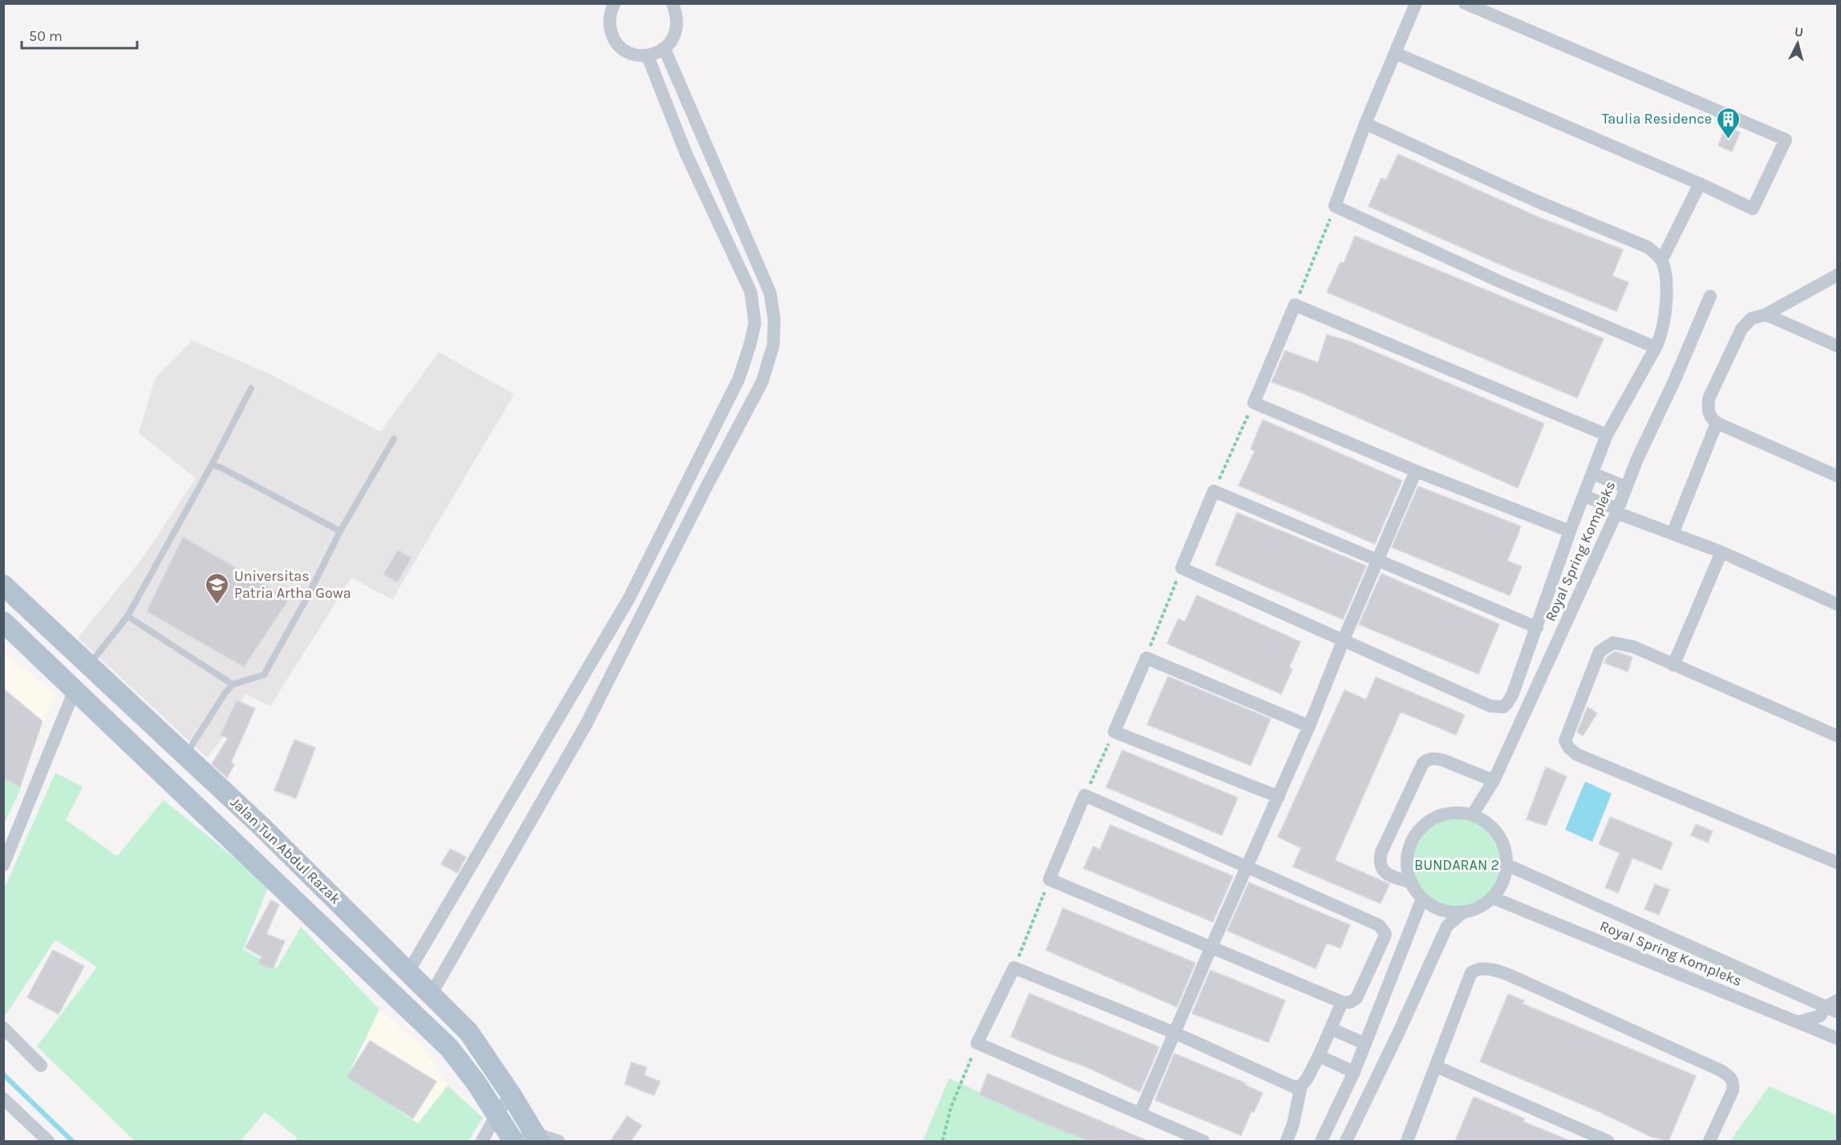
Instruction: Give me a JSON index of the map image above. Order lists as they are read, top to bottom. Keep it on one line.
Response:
{"streets":{"main road":["Jalan Tun Abdul Razak"],"street":["Royal Spring Kompleks"]},"parks":["BUNDARAN 2"],"places":{"building":["Taulia Residence"],"school or university":["Universitas Patria Artha Gowa"]},"scale_bar":"50 m","north":"top"}
